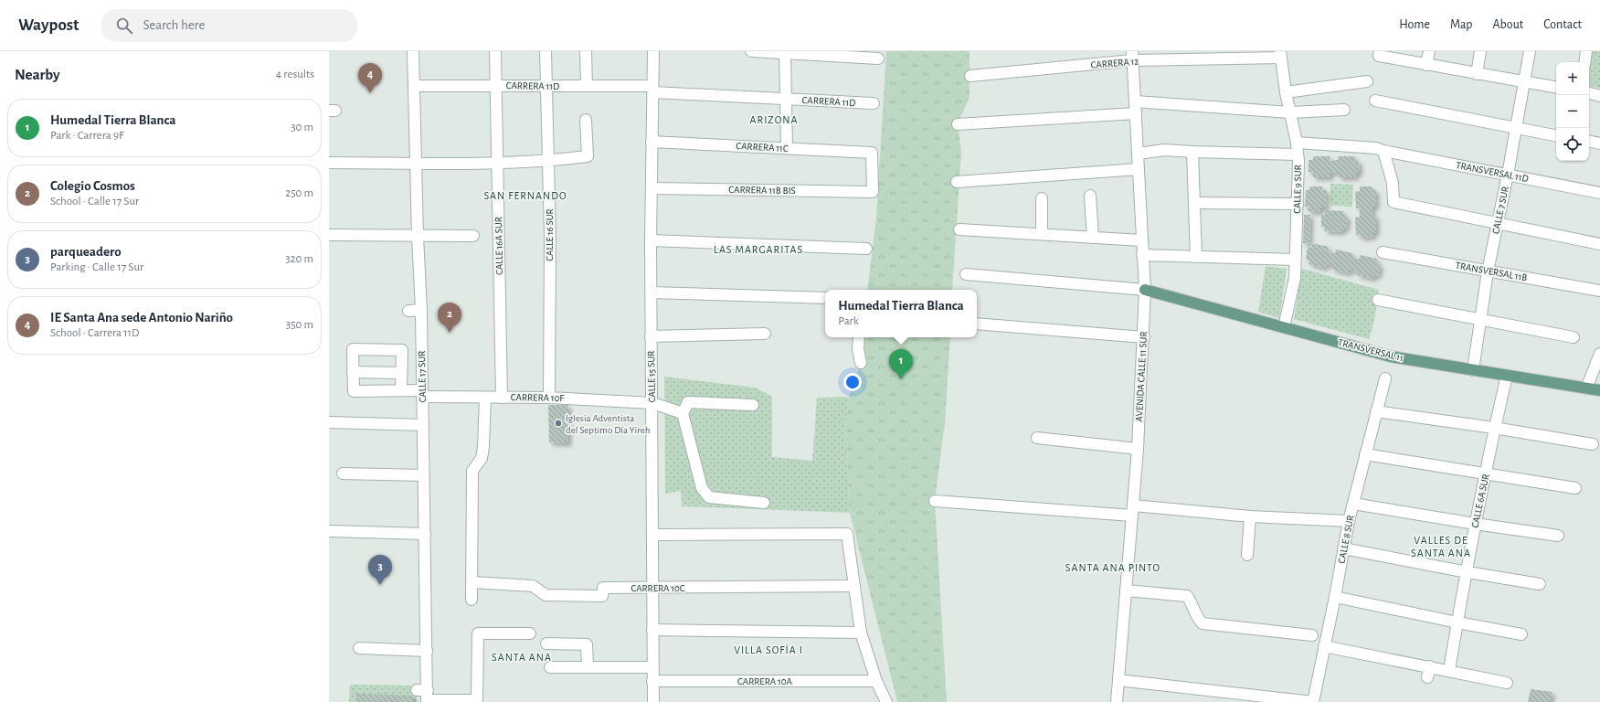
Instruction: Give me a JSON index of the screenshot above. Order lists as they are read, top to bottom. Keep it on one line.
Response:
{"streets":{"main road":["TRANSVERSAL 11"],"street":["CARRERA 12","CARRERA 11D","CARRERA 11C","TRANSVERSAL 11D","CALLE 9 SUR","CARRERA 11B BIS","CALLE 7 SUR","CALLE 16 SUR","CALLE 16A SUR","TRANSVERSAL 11B","CALLE 17 SUR","CALLE 15 SUR","AVENIDA CALLE 11 SUR","CARRERA 10F","CALLE 6A SUR","CALLE 8 SUR","CARRERA 10C","CARRERA 10A"]},"crossings":[["CARRERA 12","CALLE 9 SUR"],["CARRERA 12","AVENIDA CALLE 11 SUR"],["CARRERA 11D","CALLE 16 SUR"],["CARRERA 11D","CALLE 16A SUR"],["CARRERA 11D","CALLE 17 SUR"],["CARRERA 11D","CALLE 15 SUR"],["CARRERA 11C","CARRERA 11B BIS"],["CARRERA 11C","CALLE 15 SUR"],["TRANSVERSAL 11D","CALLE 9 SUR"],["TRANSVERSAL 11D","CALLE 7 SUR"],["CALLE 9 SUR","TRANSVERSAL 11"],["CARRERA 11B BIS","CALLE 15 SUR"],["CALLE 7 SUR","TRANSVERSAL 11B"],["CALLE 7 SUR","TRANSVERSAL 11"],["CALLE 16 SUR","CARRERA 10F"],["CALLE 16A SUR","CARRERA 10F"],["TRANSVERSAL 11","AVENIDA CALLE 11 SUR"],["TRANSVERSAL 11","CALLE 6A SUR"],["CALLE 17 SUR","CARRERA 10F"],["CALLE 15 SUR","CARRERA 10F"],["CALLE 15 SUR","CARRERA 10C"],["CALLE 15 SUR","CARRERA 10A"]],"districts":["ARIZONA","SAN FERNANDO","LAS MARGARITAS","VALLES DE SANTA ANA","SANTA ANA PINTO","VILLA SOFÍA I","SANTA ANA"],"places":["Iglesia Adventista del Septimo Día Yireh"],"page":{"header":"Waypost","search":"Search here","nav":["Home","Map","About","Contact"],"heading":["Nearby","4 results"],"map_buttons":["+","−"],"pins":["4","2","1","3"],"list":[{"mark":"1","name":"Humedal Tierra Blanca","note":"Park · Carrera 9F","value":"30 m"},{"mark":"2","name":"Colegio Cosmos","note":"School · Calle 17 Sur","value":"250 m"},{"mark":"3","name":"parqueadero","note":"Parking · Calle 17 Sur","value":"320 m"},{"mark":"4","name":"IE Santa Ana sede Antonio Nariño","note":"School · Carrera 11D","value":"350 m"}],"popup":["Humedal Tierra Blanca","Park"]}}
